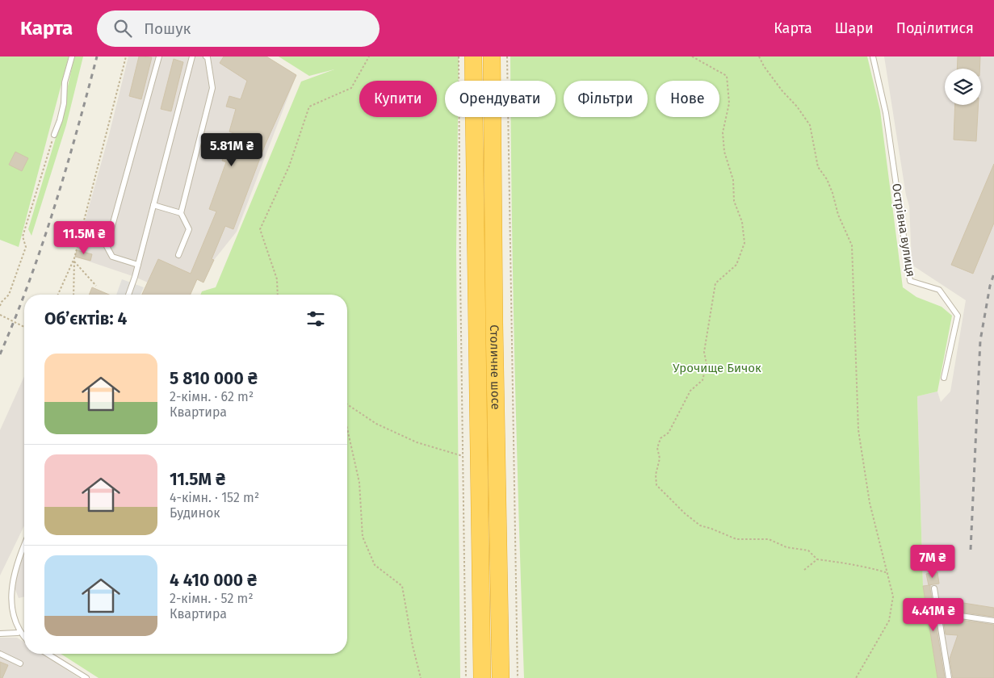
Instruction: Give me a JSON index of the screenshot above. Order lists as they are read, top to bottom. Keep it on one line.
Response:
{"streets":{"highway":["Столичне шосе"],"lane":["Острівна вулиця"]},"parks":["Урочище Бичок"],"page":{"header":"Карта","search":"Пошук","nav":["Карта","Шари","Поділитися"],"chip":["Купити","Орендувати","Фільтри","Нове"],"price":["5.81M ₴","11.5M ₴","7M ₴","4.41M ₴"],"heading":"Об’єктів: 4","list":[{"name":"5 810 000 ₴","note":"2-кімн. · 62 m² · Квартира"},{"name":"11.5M ₴","note":"4-кімн. · 152 m² · Будинок"},{"name":"4 410 000 ₴","note":"2-кімн. · 52 m² · Квартира"}]}}
